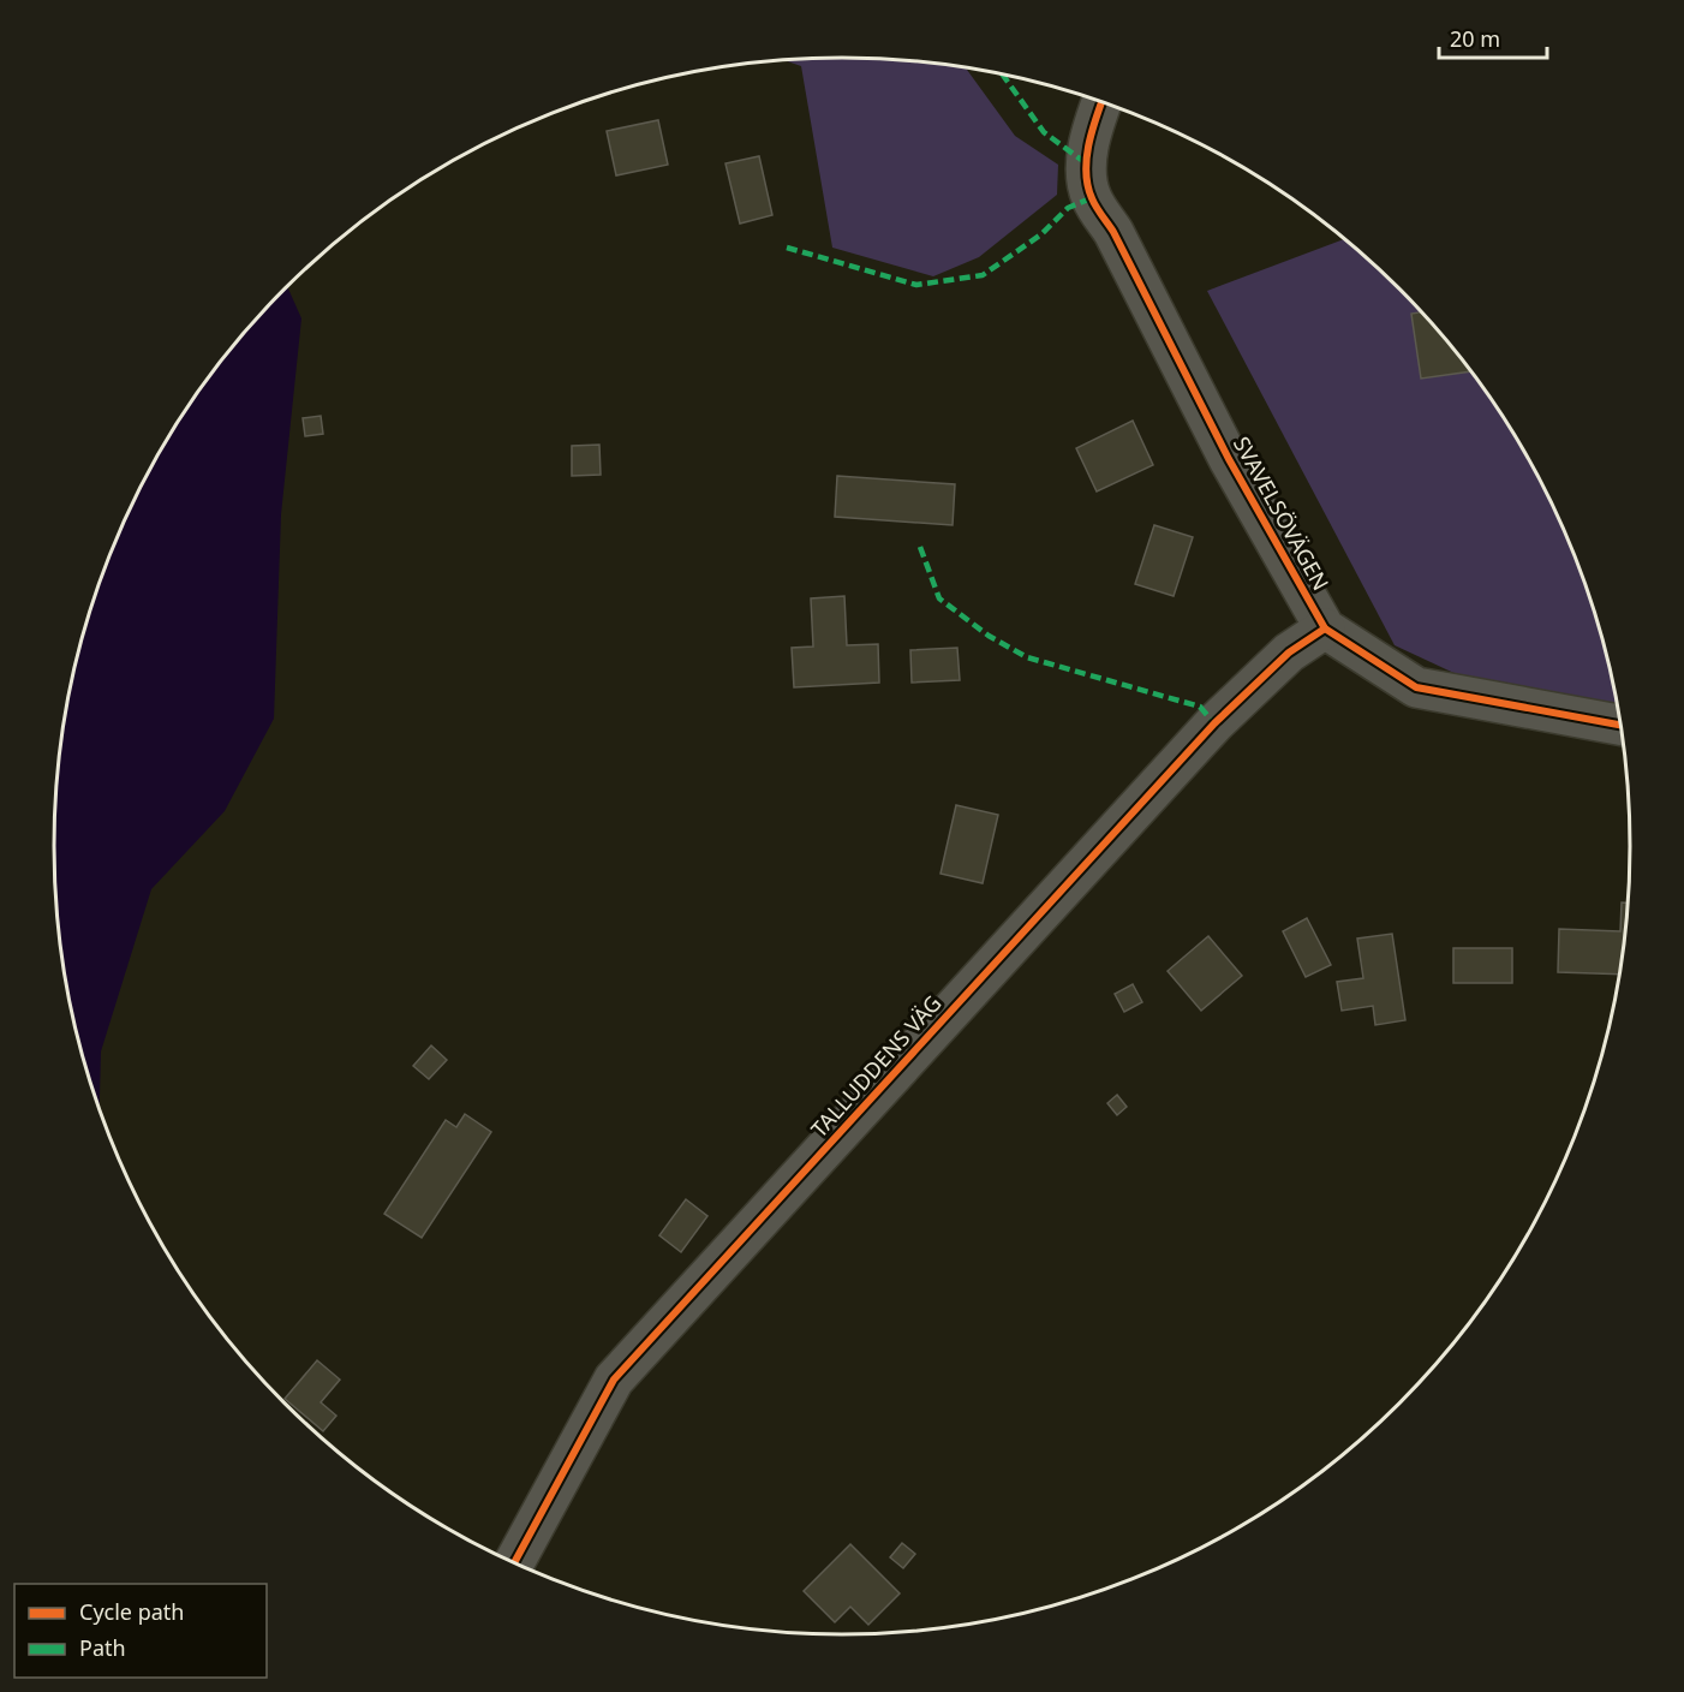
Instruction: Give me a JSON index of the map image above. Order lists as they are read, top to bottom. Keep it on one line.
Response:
{"streets":{"street":["SVAVELSÖVÄGEN","TALLUDDENS VÄG"]},"crossings":[["SVAVELSÖVÄGEN","TALLUDDENS VÄG"]],"legend":["Cycle path","Path"],"scale_bar":"20 m"}
